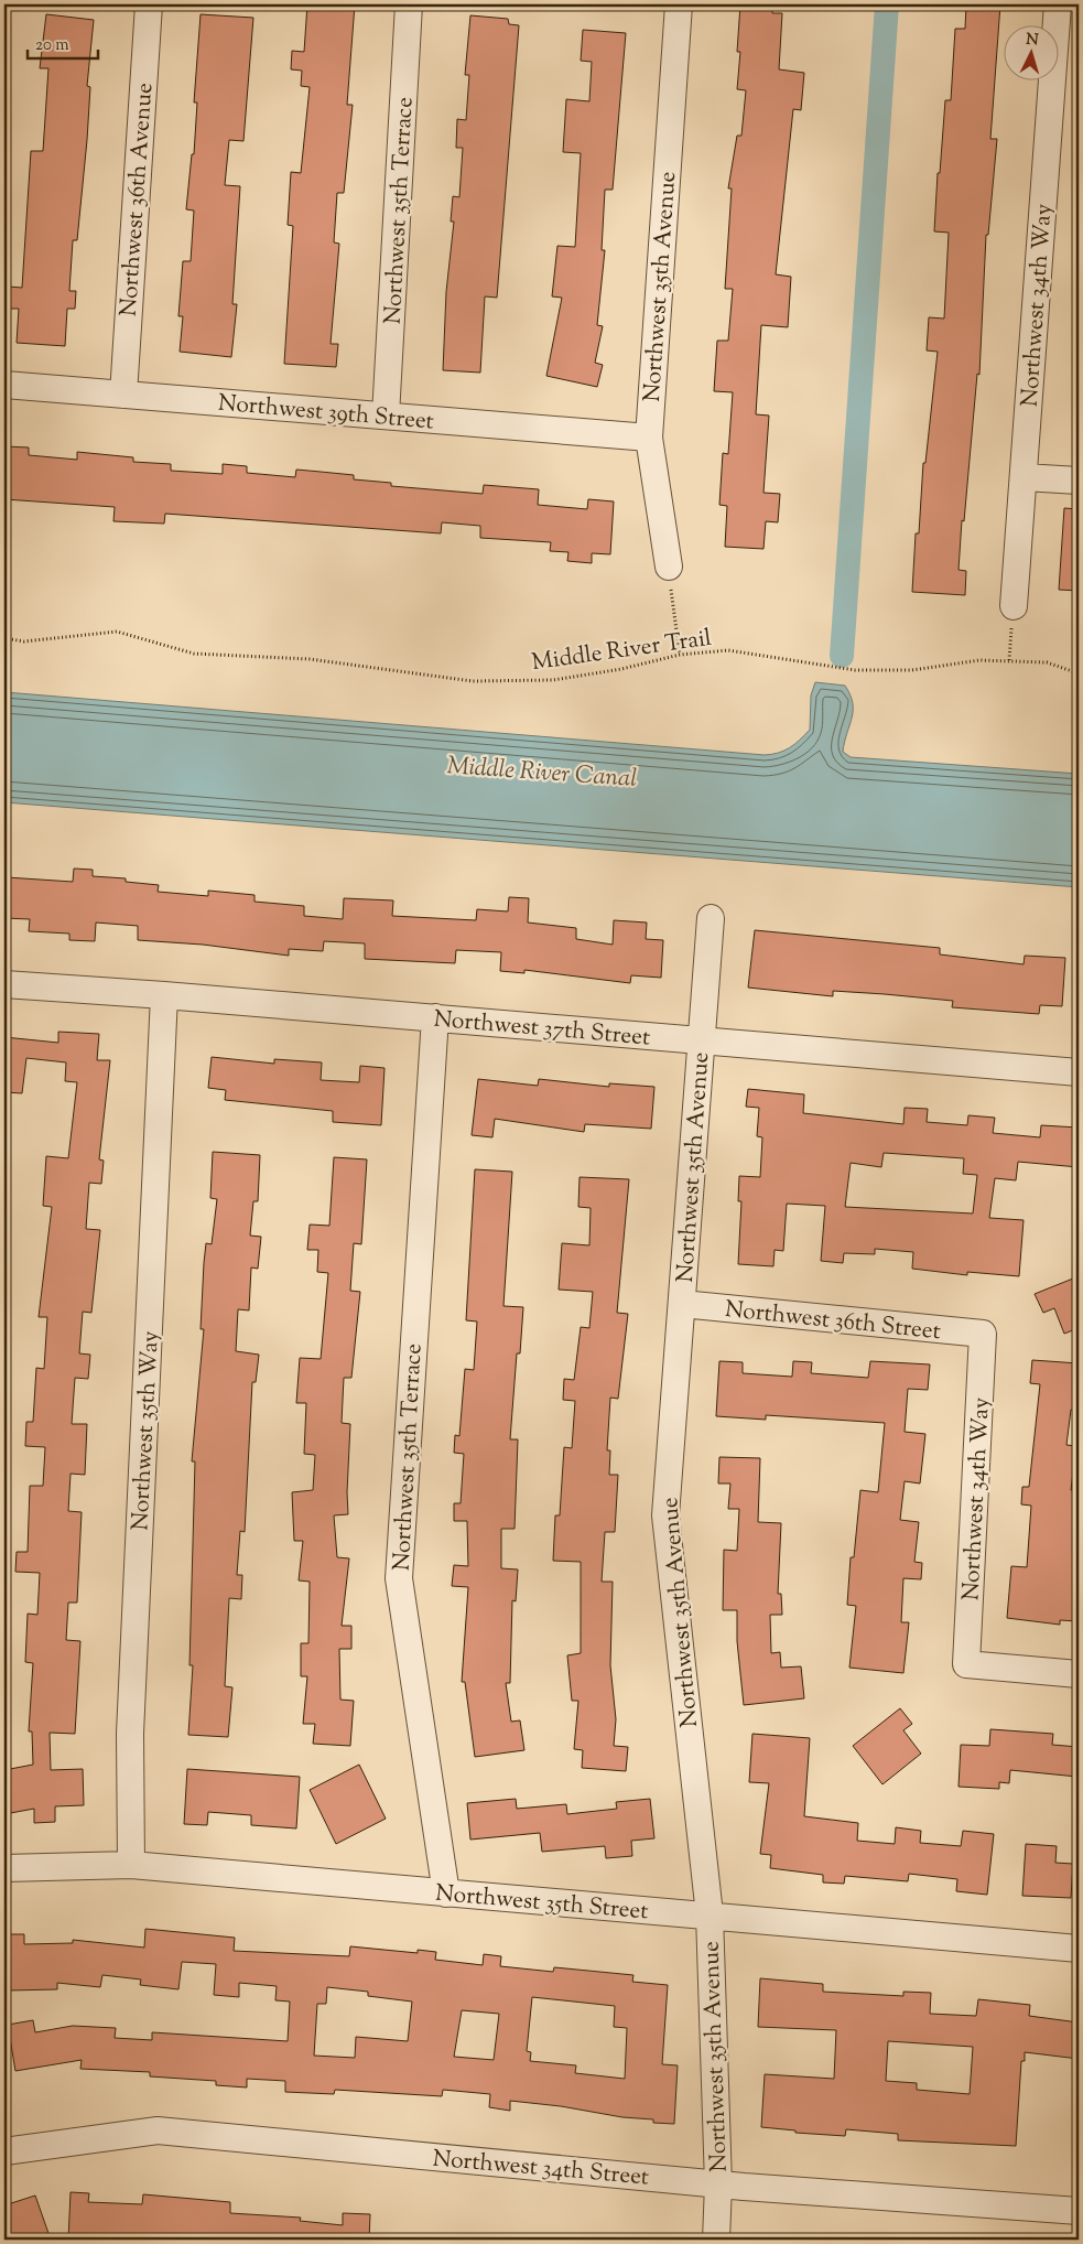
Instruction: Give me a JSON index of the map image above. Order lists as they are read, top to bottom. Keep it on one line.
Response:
{"streets":{"street":["Northwest 36th Avenue","Northwest 35th Terrace","Northwest 35th Avenue","Northwest 34th Way","Northwest 39th Street","Northwest 37th Street","Northwest 36th Street","Northwest 35th Way","Northwest 35th Street","Northwest 34th Street"],"path":["Middle River Trail"]},"crossings":[["Northwest 36th Avenue","Northwest 39th Street"],["Northwest 35th Terrace","Northwest 39th Street"],["Northwest 35th Terrace","Northwest 37th Street"],["Northwest 35th Terrace","Northwest 35th Street"],["Northwest 35th Avenue","Northwest 39th Street"],["Northwest 35th Avenue","Northwest 37th Street"],["Northwest 35th Avenue","Northwest 36th Street"],["Northwest 35th Avenue","Northwest 35th Street"],["Northwest 35th Avenue","Northwest 34th Street"],["Northwest 34th Way","Northwest 36th Street"],["Northwest 37th Street","Northwest 35th Way"],["Northwest 35th Way","Northwest 35th Street"]],"water":["Middle River Canal"],"scale_bar":"20 m","north":"top"}
